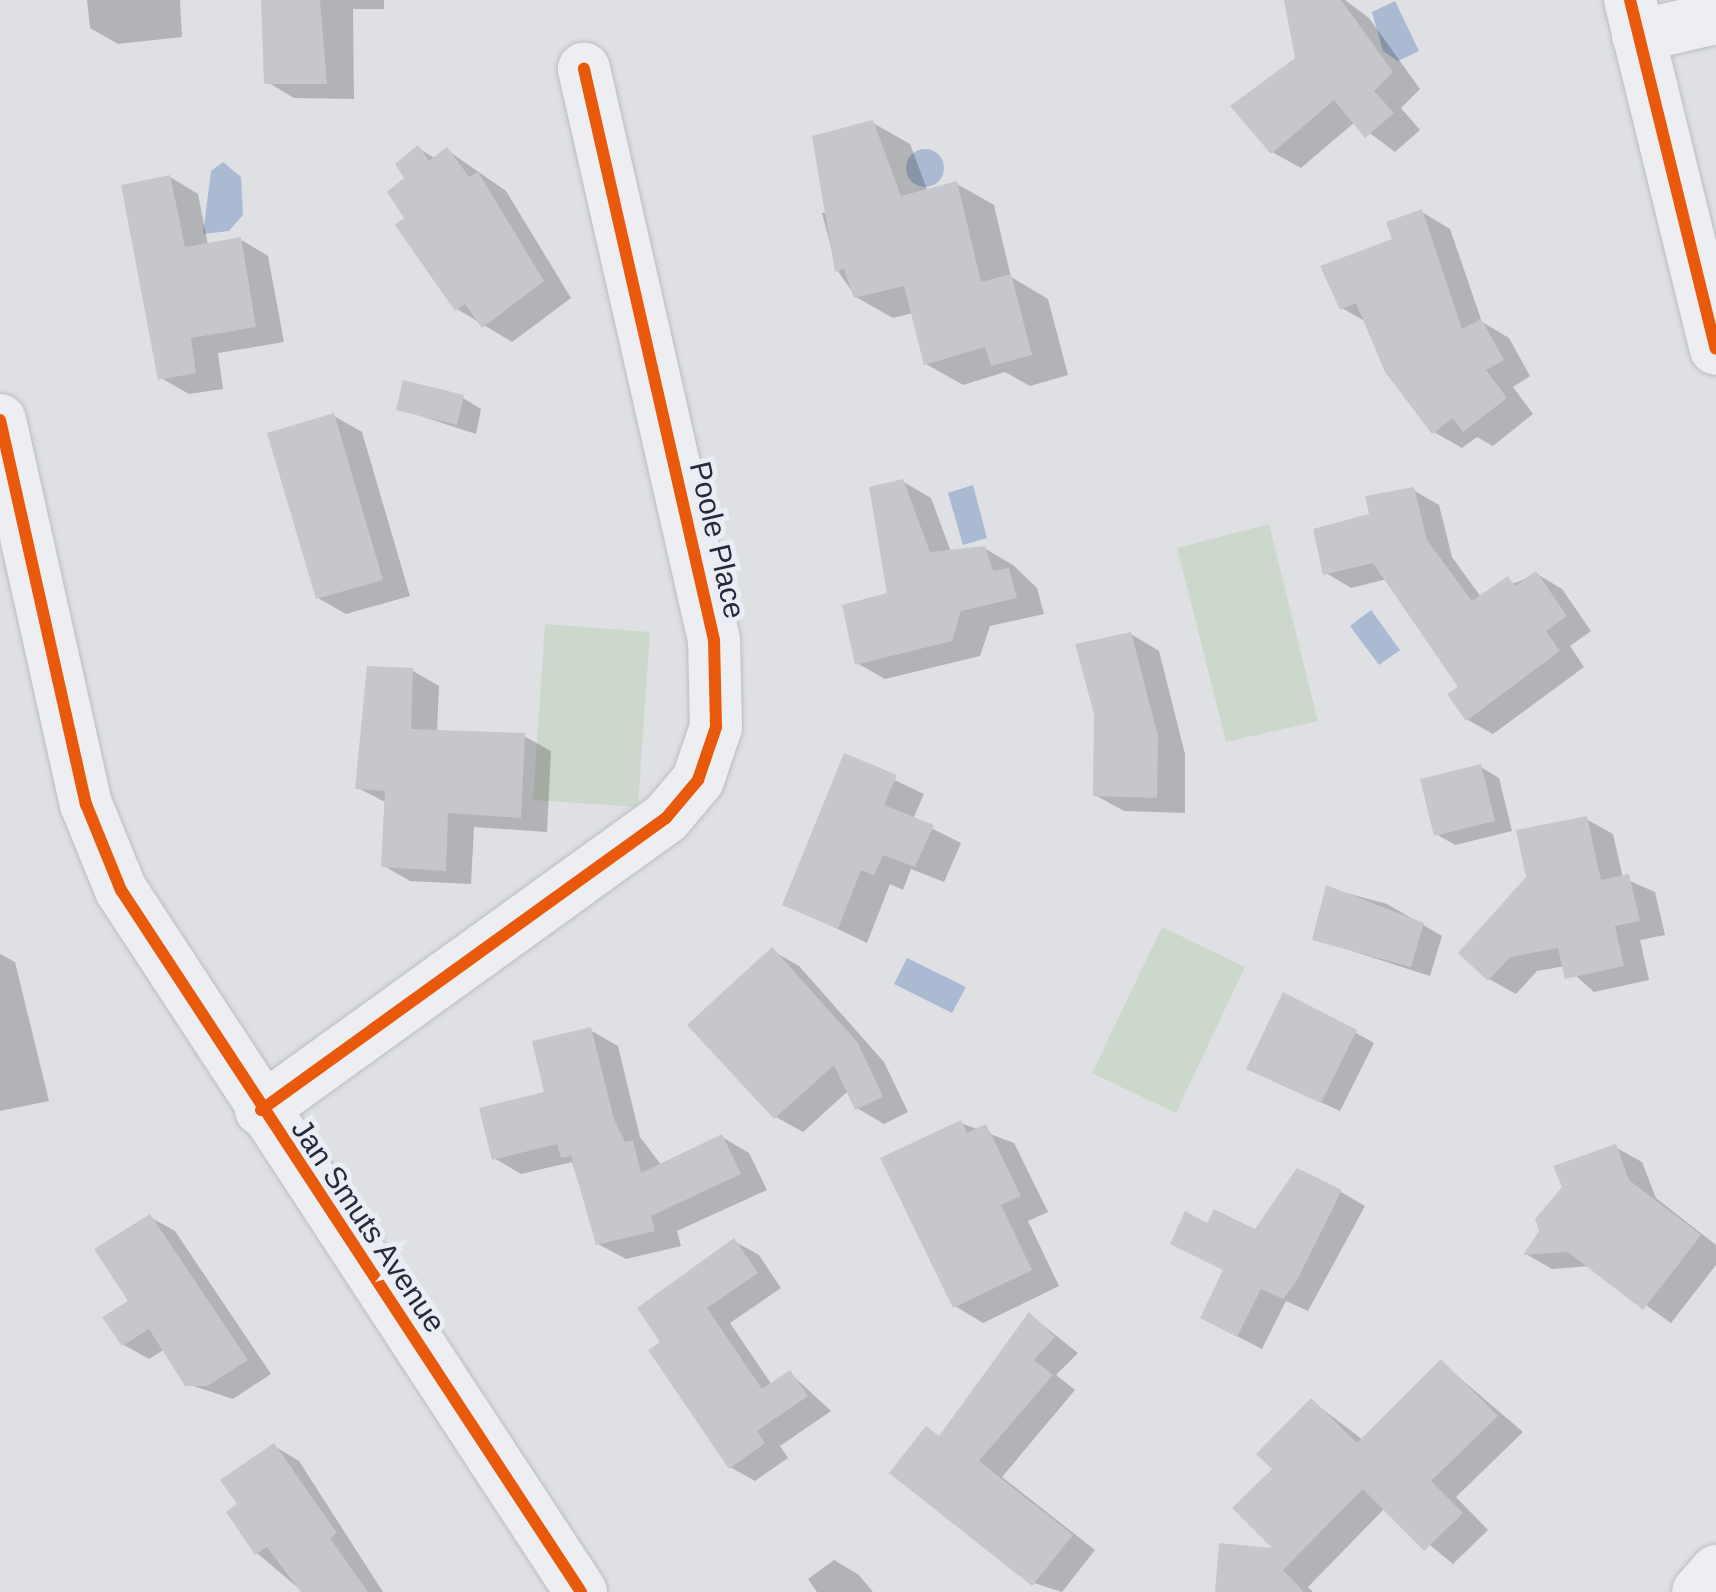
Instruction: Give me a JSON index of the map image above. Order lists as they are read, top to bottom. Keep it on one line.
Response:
{"streets":{"street":["Poole Place","Jan Smuts Avenue"]},"crossings":[["Poole Place","Jan Smuts Avenue"]]}
